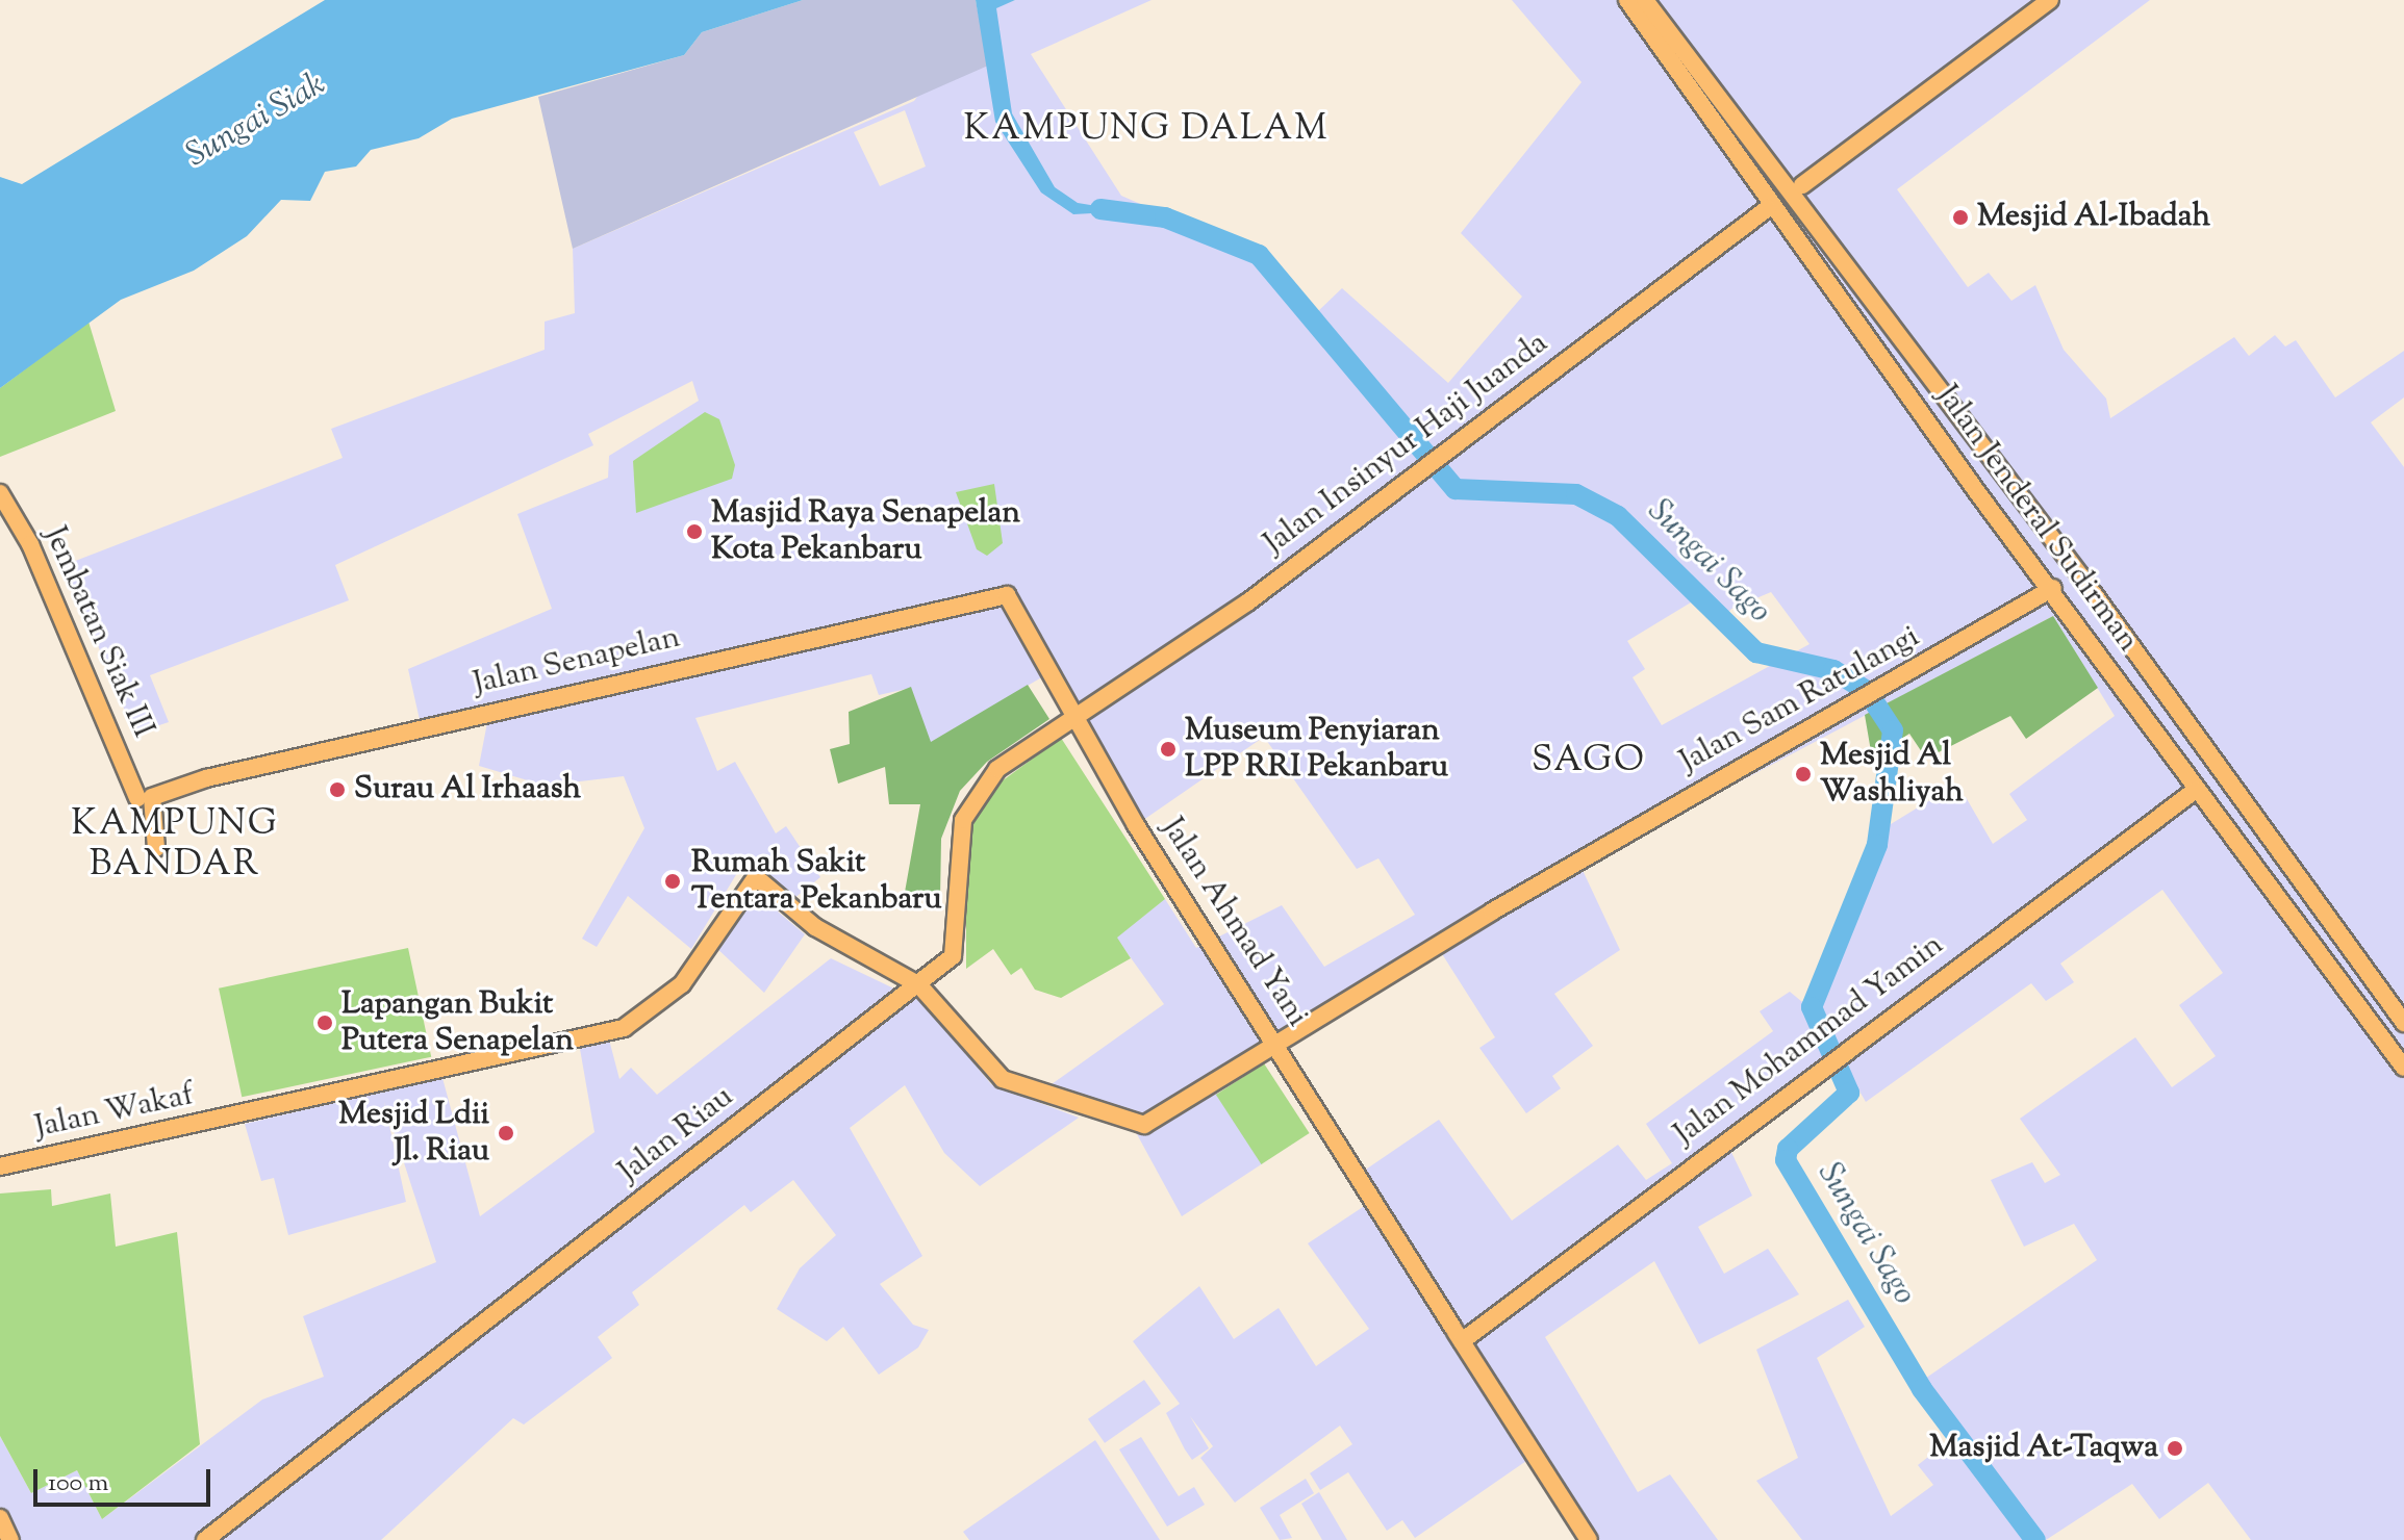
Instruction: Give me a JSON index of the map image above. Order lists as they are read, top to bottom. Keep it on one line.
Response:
{"streets":{"main road":["Jalan Insinyur Haji Juanda","Jalan Jenderal Sudirman","Jembatan Siak III","Jalan Senapelan","Jalan Sam Ratulangi","Jalan Ahmad Yani","Jalan Mohammad Yamin","Jalan Wakaf","Jalan Riau"]},"crossings":[["Jalan Insinyur Haji Juanda","Jalan Ahmad Yani"],["Jalan Insinyur Haji Juanda","Jalan Riau"],["Jalan Jenderal Sudirman","Jalan Sam Ratulangi"],["Jalan Jenderal Sudirman","Jalan Mohammad Yamin"],["Jembatan Siak III","Jalan Senapelan"],["Jalan Senapelan","Jalan Ahmad Yani"],["Jalan Sam Ratulangi","Jalan Ahmad Yani"],["Jalan Sam Ratulangi","Jalan Wakaf"],["Jalan Sam Ratulangi","Jalan Riau"],["Jalan Ahmad Yani","Jalan Mohammad Yamin"],["Jalan Ahmad Yani","Jalan Riau"]],"districts":["KAMPUNG DALAM","SAGO","KAMPUNG BANDAR"],"water":["Sungai Siak","Sungai Sago"],"places":["Mesjid Al-Ibadah","Masjid Raya Senapelan Kota Pekanbaru","Museum Penyiaran LPP RRI Pekanbaru","Mesjid Al Washliyah","Surau Al Irhaash","Rumah Sakit Tentara Pekanbaru","Lapangan Bukit Putera Senapelan","Mesjid Ldii Jl. Riau","Masjid At-Taqwa"],"scale_bar":"100 m"}
